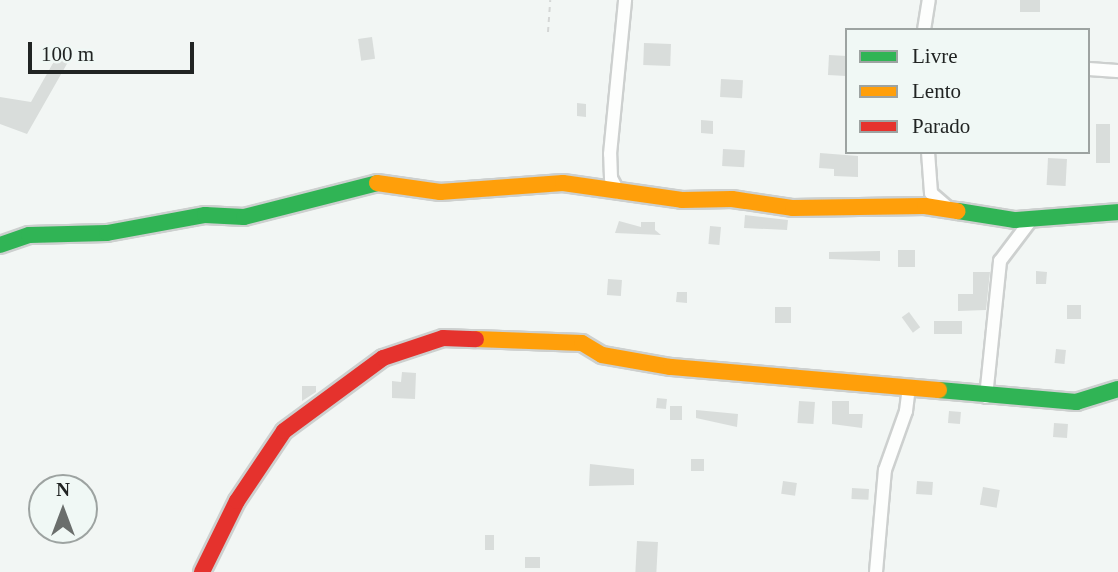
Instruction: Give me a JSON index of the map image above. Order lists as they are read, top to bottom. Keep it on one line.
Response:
{"legend":["Livre","Lento","Parado"],"scale_bar":"100 m","north":"top"}
